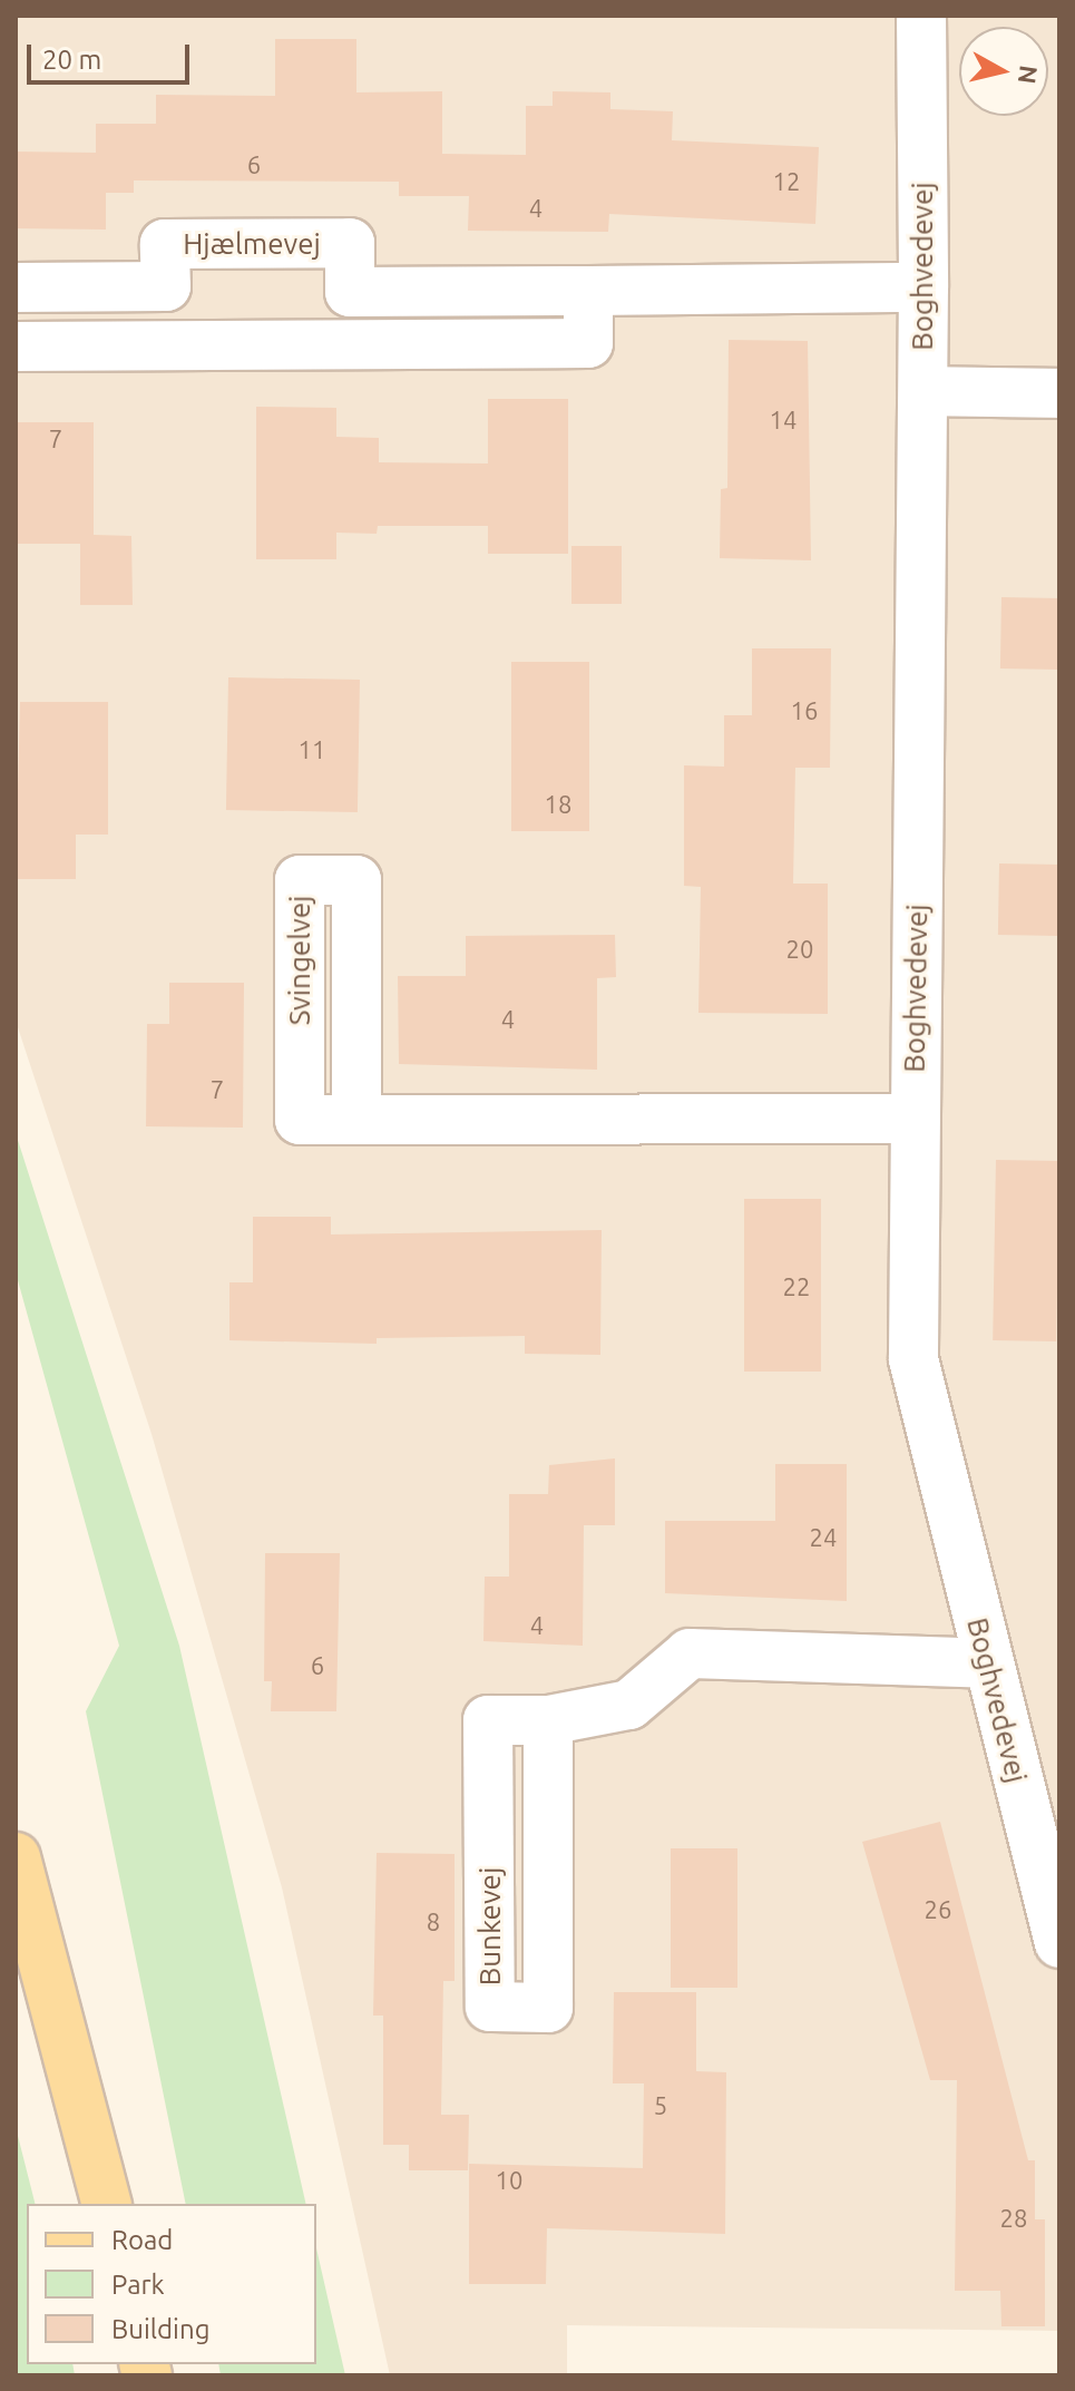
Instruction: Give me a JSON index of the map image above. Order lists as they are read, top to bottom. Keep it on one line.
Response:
{"streets":{"street":["Hjælmevej","Boghvedevej","Bunkevej"]},"crossings":[["Hjælmevej","Boghvedevej"],["Boghvedevej","Bunkevej"]],"house_numbers":["6","12","4","14","7","16","11","18","20","4","7","22","24","4","6","26","8","5","10","28"],"legend":["Road","Park","Building"],"scale_bar":"20 m","north":"right"}
